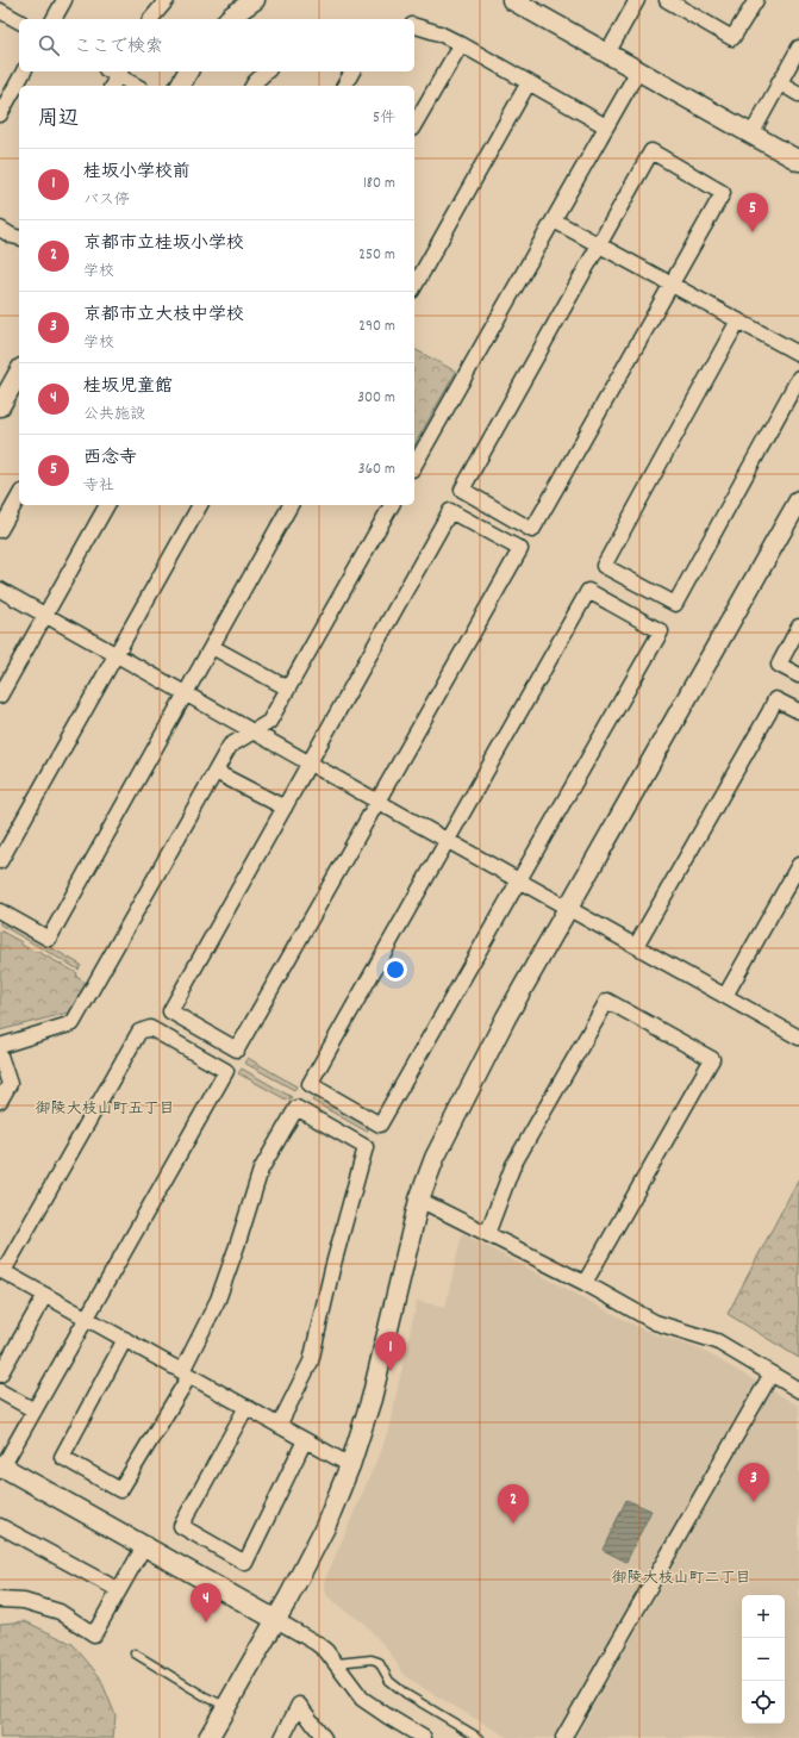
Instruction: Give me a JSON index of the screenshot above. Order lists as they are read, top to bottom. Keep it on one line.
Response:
{"districts":["御陵大枝山町五丁目","御陵大枝山町二丁目"],"page":{"search":"ここで検索","heading":["周辺","5件"],"list":[{"mark":"1","name":"桂坂小学校前","note":"バス停","value":"180 m"},{"mark":"2","name":"京都市立桂坂小学校","note":"学校","value":"250 m"},{"mark":"3","name":"京都市立大枝中学校","note":"学校","value":"290 m"},{"mark":"4","name":"桂坂児童館","note":"公共施設","value":"300 m"},{"mark":"5","name":"西念寺","note":"寺社","value":"360 m"}],"pins":["5","1","3","2","4"],"map_buttons":["+","−"]}}
